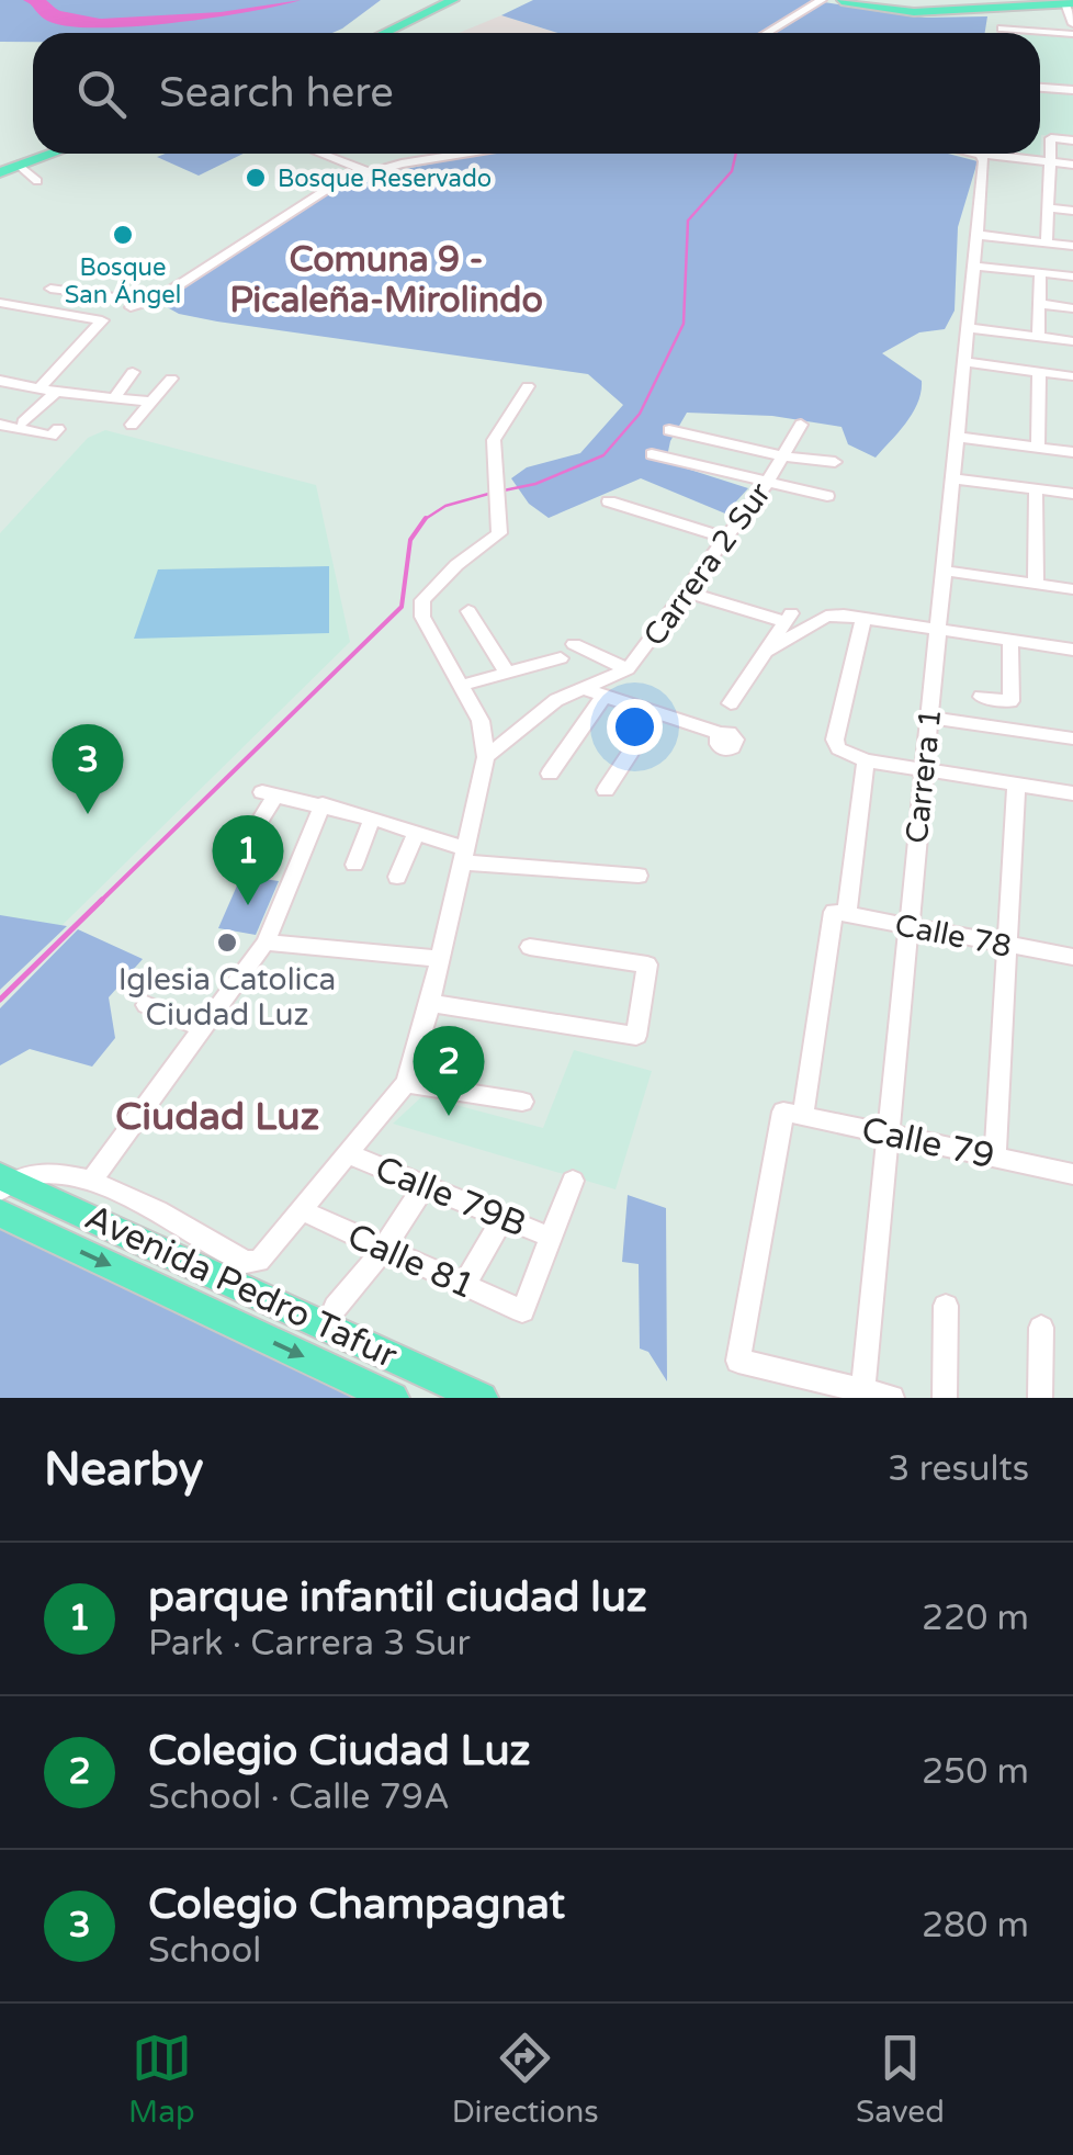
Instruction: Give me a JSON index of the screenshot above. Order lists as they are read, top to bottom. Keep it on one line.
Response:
{"streets":{"main road":["Avenida Pedro Tafur"],"street":["Carrera 2 Sur","Carrera 1","Calle 78","Calle 79","Calle 79B","Calle 81"]},"crossings":[["Carrera 1","Calle 78"],["Carrera 1","Calle 79"],["Calle 79B","Calle 81"]],"districts":["Comuna 9 - Picaleña-Mirolindo","Ciudad Luz"],"places":["Bosque Reservado","Bosque San Ángel","Iglesia Catolica Ciudad Luz"],"page":{"search":"Search here","pins":["3","1","2"],"heading":["Nearby","3 results"],"list":[{"mark":"1","name":"parque infantil ciudad luz","note":"Park · Carrera 3 Sur","value":"220 m"},{"mark":"2","name":"Colegio Ciudad Luz","note":"School · Calle 79A","value":"250 m"},{"mark":"3","name":"Colegio Champagnat","note":"School","value":"280 m"}],"nav":["Map","Directions","Saved"]}}
